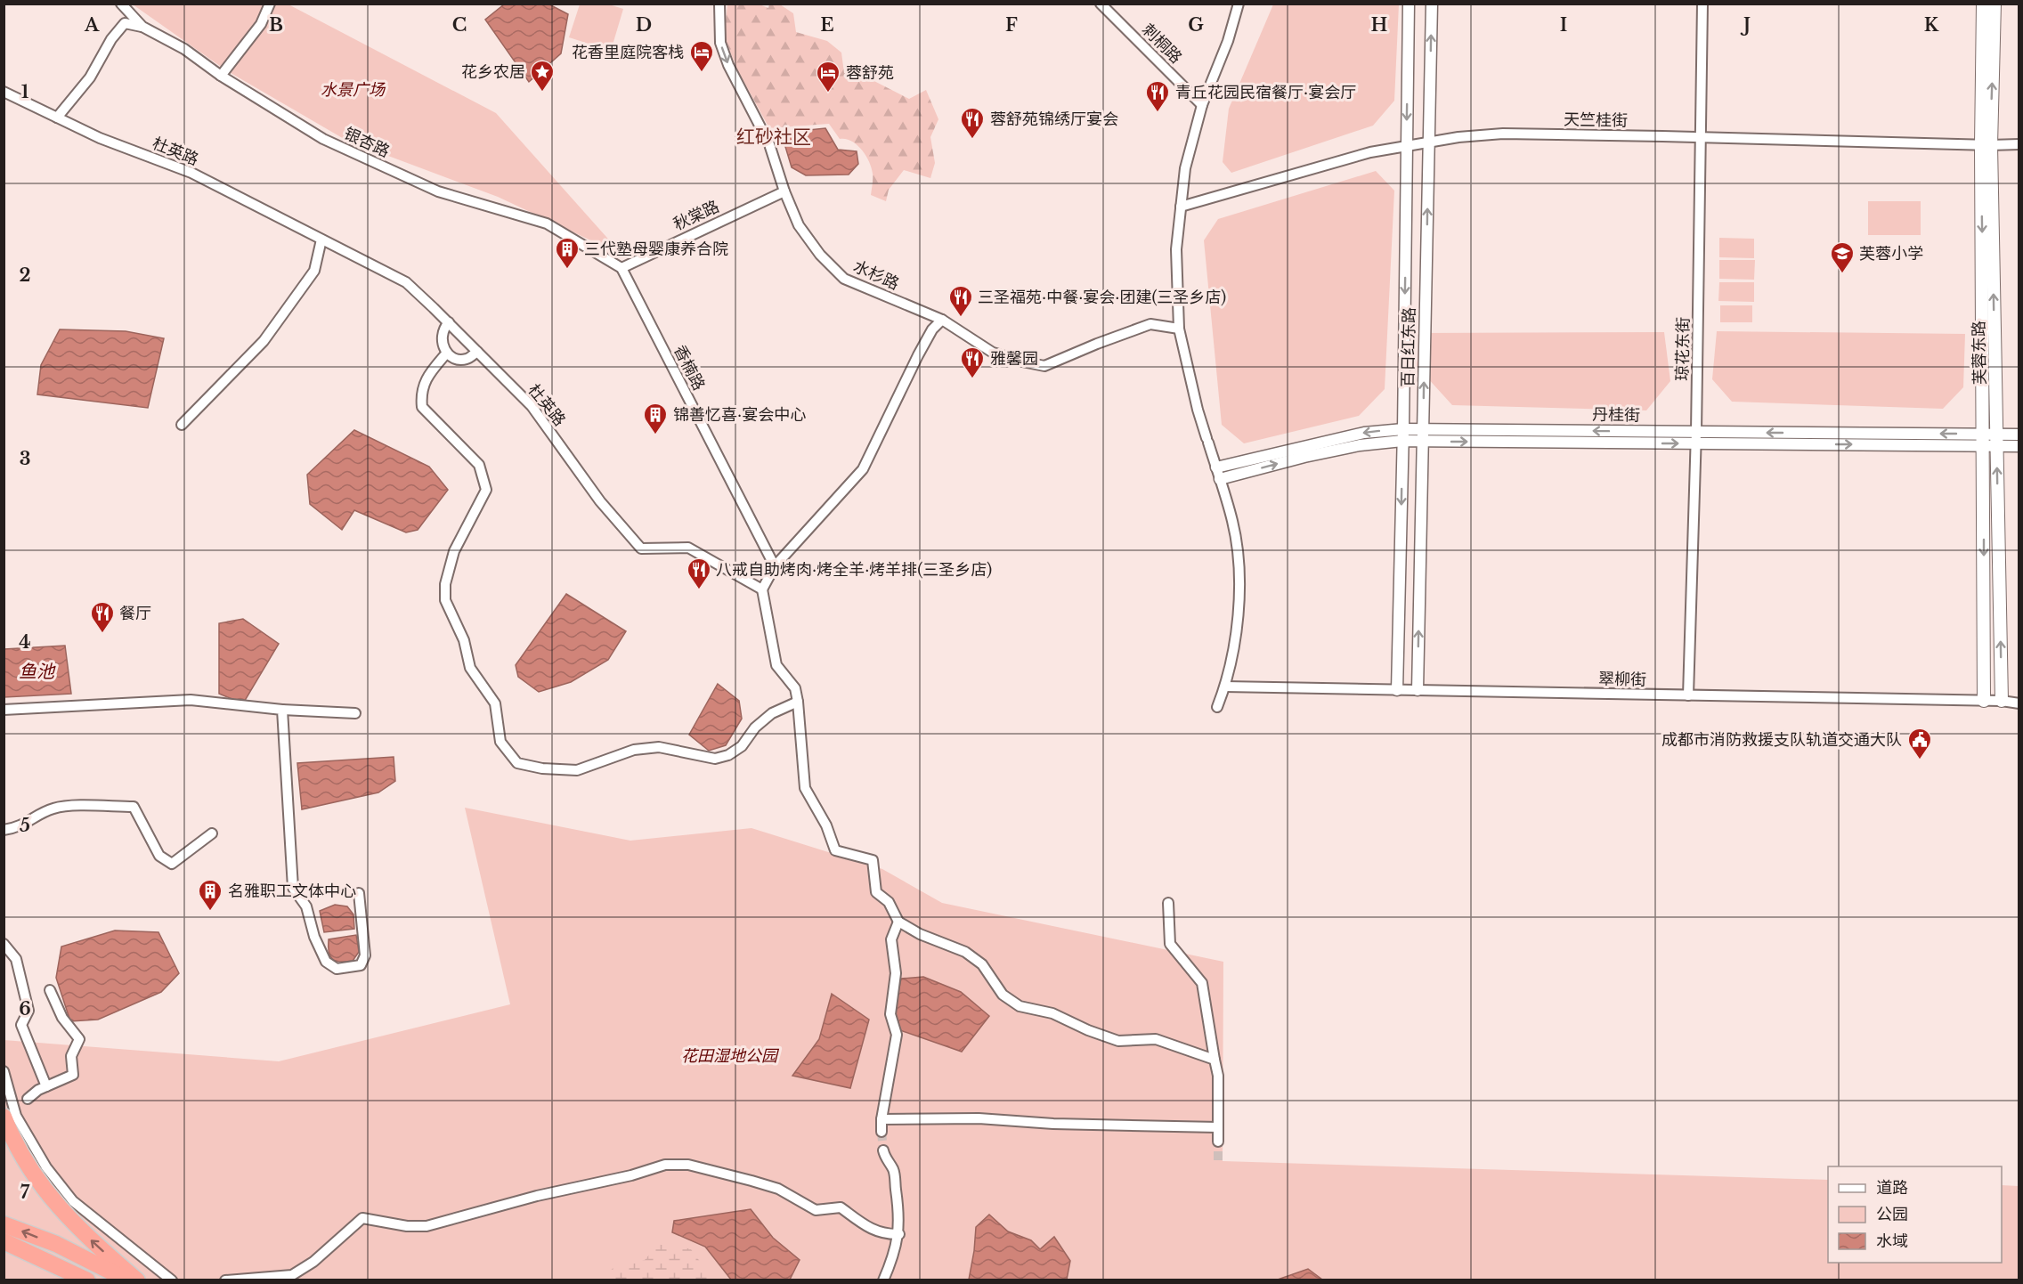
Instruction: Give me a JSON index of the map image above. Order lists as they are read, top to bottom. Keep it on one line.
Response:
{"streets":{"main road":["芙蓉东路"],"street":["刺桐路","天竺桂街","银杏路","杜英路","秋棠路","水杉路","百日红东路","琼花东街","香楠路","丹桂街","翠柳街"]},"crossings":[["天竺桂街","百日红东路"],["天竺桂街","琼花东街"],["天竺桂街","芙蓉东路"],["银杏路","秋棠路"],["银杏路","香楠路"],["秋棠路","水杉路"],["秋棠路","香楠路"],["百日红东路","丹桂街"],["百日红东路","翠柳街"],["琼花东街","丹桂街"],["琼花东街","翠柳街"],["芙蓉东路","丹桂街"],["芙蓉东路","翠柳街"]],"districts":["红砂社区"],"water":["鱼池"],"parks":["水景广场","花田湿地公园"],"places":{"hotel":["花香里庭院客栈","蓉舒苑"],"place":["花乡农居"],"restaurant":["青丘花园民宿餐厅·宴会厅","蓉舒苑锦绣厅宴会","三圣福苑·中餐·宴会·团建(三圣乡店)","雅馨园","八戒自助烤肉·烤全羊·烤羊排(三圣乡店)","餐厅"],"building":["三代塾母婴康养合院","锦善忆喜·宴会中心","名雅职工文体中心"],"school or university":["芙蓉小学"],"public building":["成都市消防救援支队轨道交通大队"]},"legend":["道路","公园","水域"],"grid":{"columns":["A","B","C","D","E","F","G","H","I","J","K"],"rows":["1","2","3","4","5","6","7"]}}
